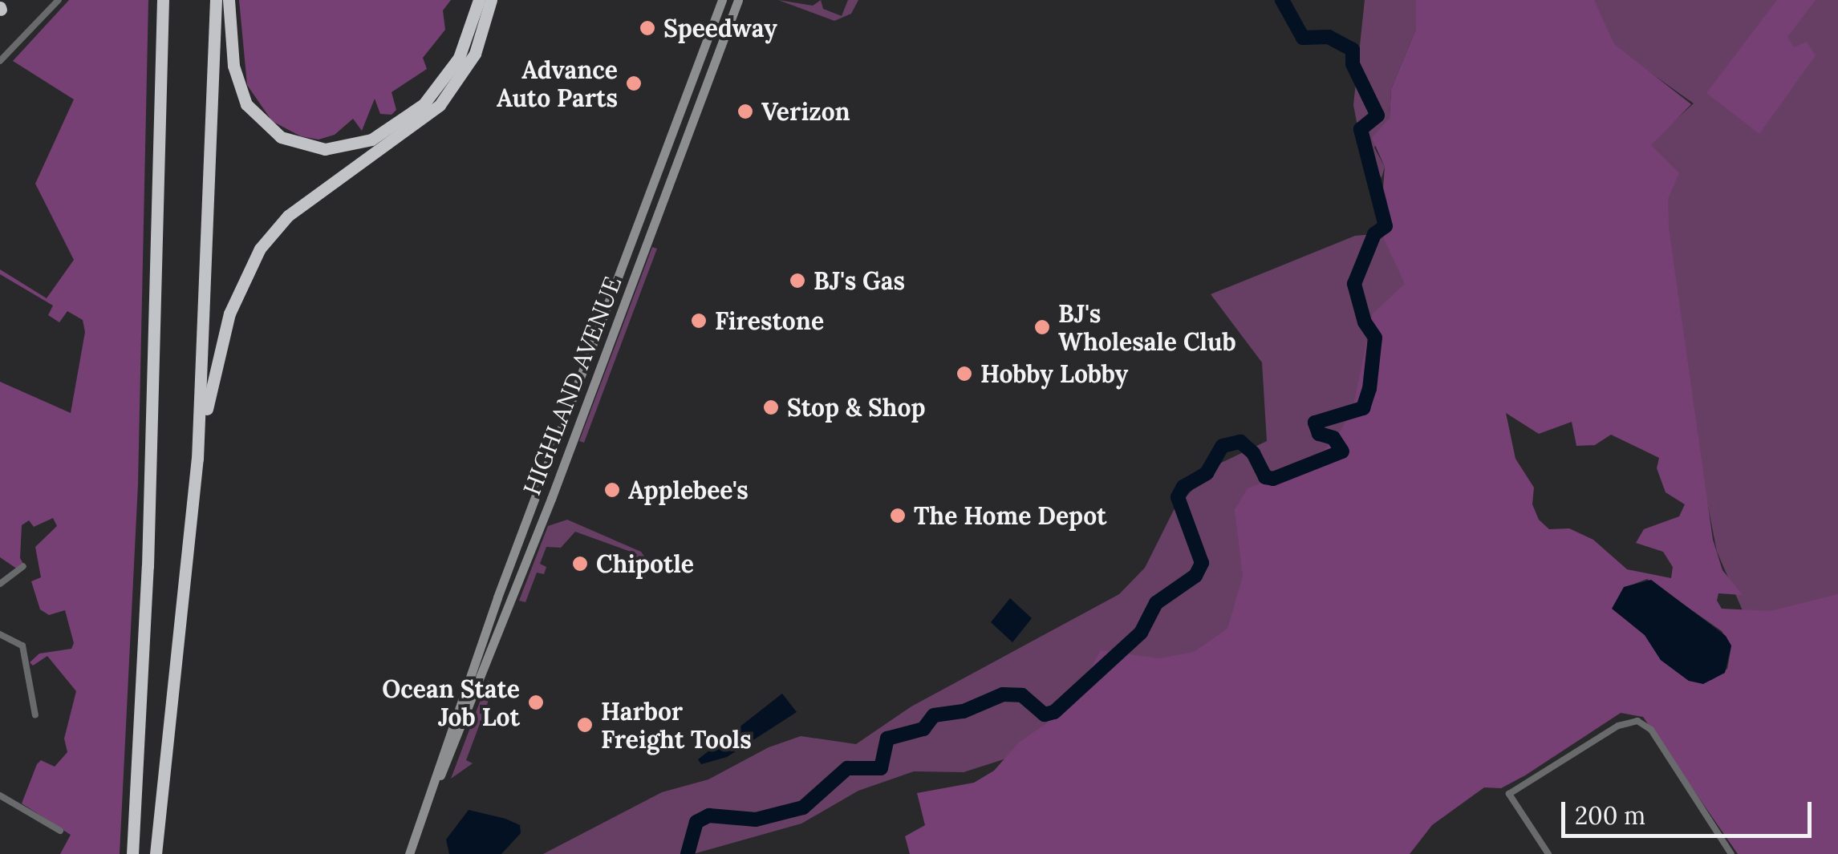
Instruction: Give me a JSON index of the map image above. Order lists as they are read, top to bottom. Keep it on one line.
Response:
{"streets":{"main road":["HIGHLAND AVENUE"]},"places":["Speedway","Advance Auto Parts","Verizon","BJ's Gas","Firestone","BJ's Wholesale Club","Hobby Lobby","Stop & Shop","Applebee's","The Home Depot","Chipotle","Ocean State Job Lot","Harbor Freight Tools"],"scale_bar":"200 m"}
